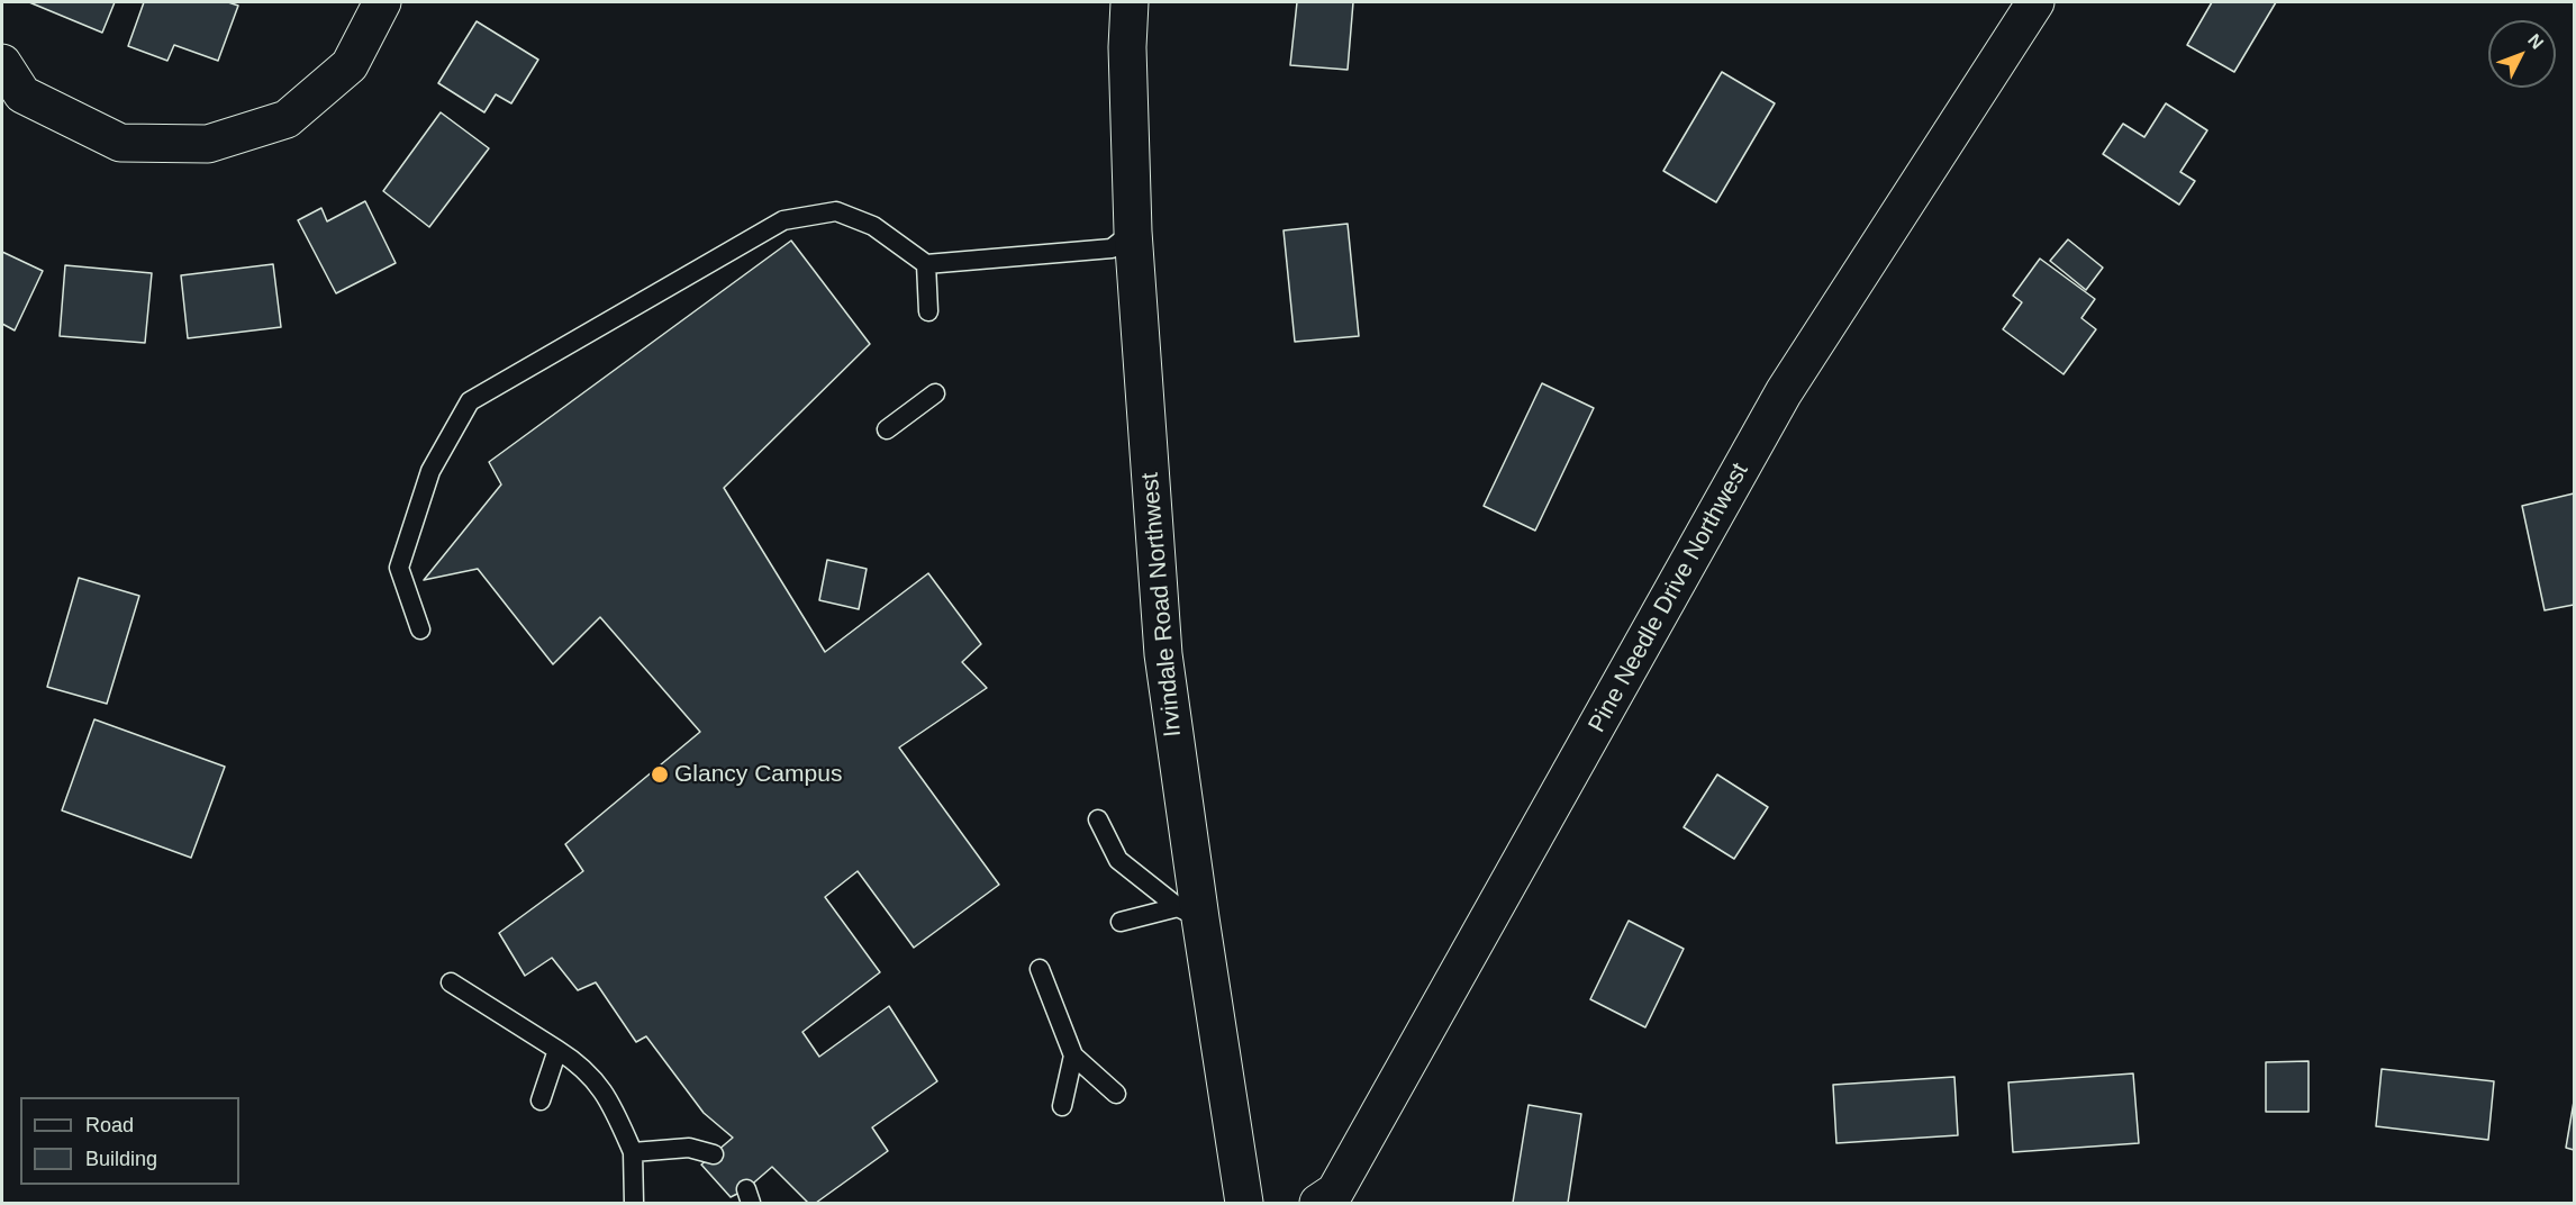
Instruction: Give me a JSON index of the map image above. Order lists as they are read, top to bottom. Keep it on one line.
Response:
{"streets":{"street":["Pine Needle Drive Northwest","Irvindale Road Northwest"]},"places":["Glancy Campus"],"legend":["Road","Building"],"north":"top right"}
